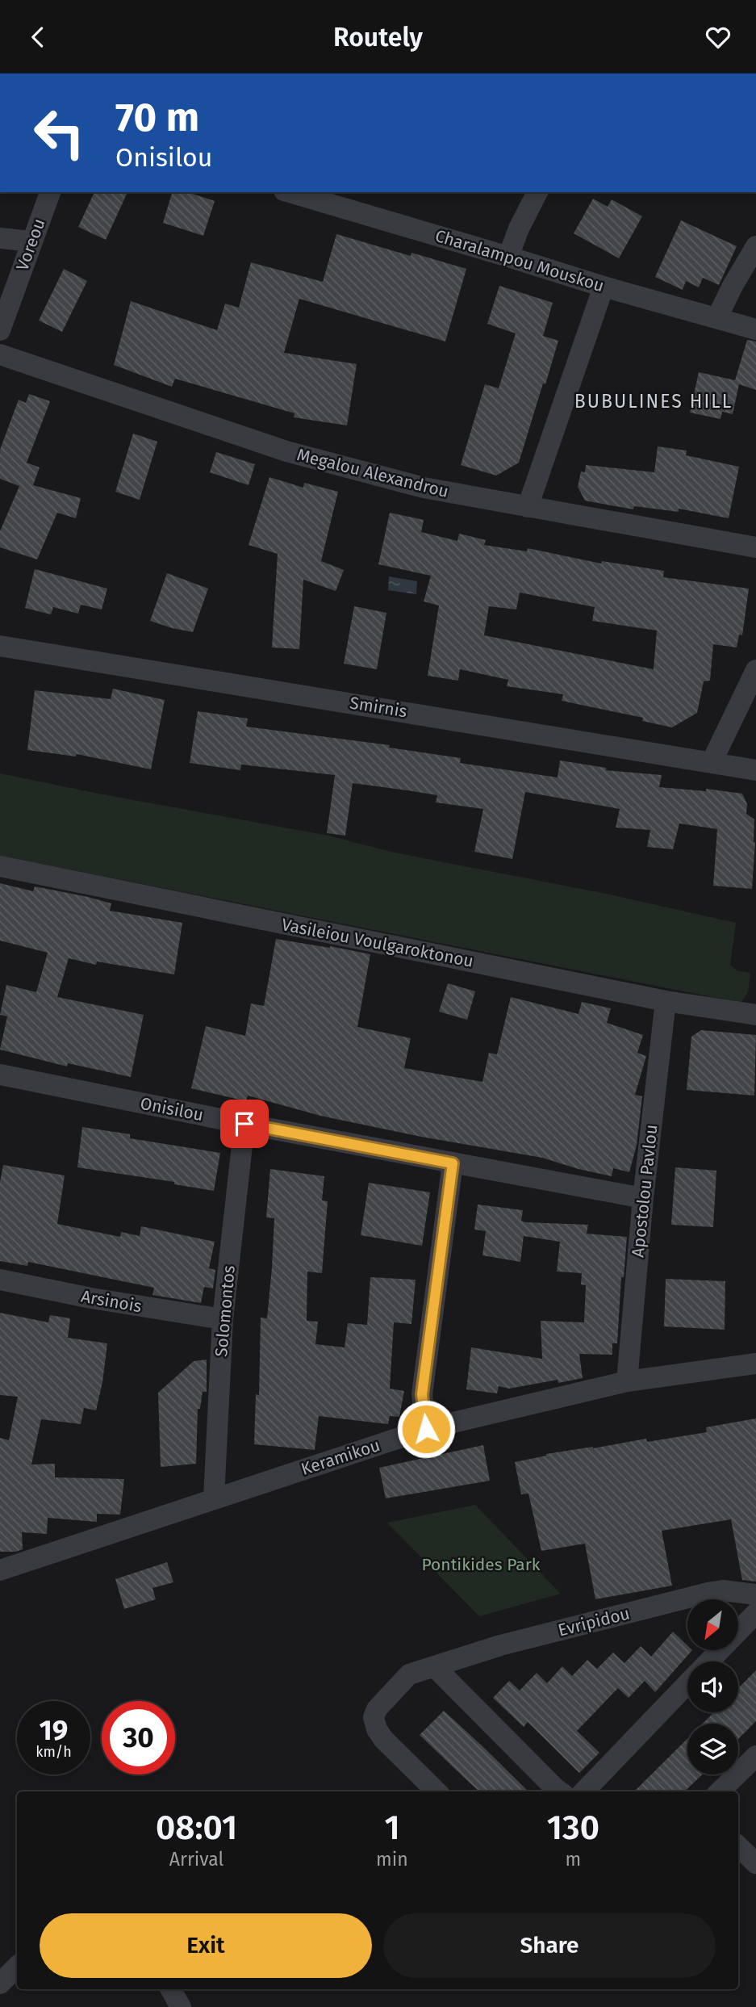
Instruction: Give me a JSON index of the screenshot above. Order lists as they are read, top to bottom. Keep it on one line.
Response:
{"streets":{"street":["Voreou","Charalampou Mouskou","Megalou Alexandrou","Smirnis","Vasileiou Voulgaroktonou","Onisilou","Apostolou Pavlou","Arsinois","Solomontos","Keramikou","Evripidou"]},"crossings":[["Vasileiou Voulgaroktonou","Apostolou Pavlou"],["Onisilou","Apostolou Pavlou"],["Onisilou","Solomontos"],["Apostolou Pavlou","Keramikou"],["Arsinois","Solomontos"],["Solomontos","Keramikou"]],"districts":["BUBULINES HILL"],"parks":["Pontikides Park"],"north":"bottom left","page":{"header":"Routely","turn":["70 m","Onisilou"],"speed":"19 km/h","limit":"30","eta":["08:01","Arrival","1","min","130","m"],"buttons":["Exit","Share"]}}
